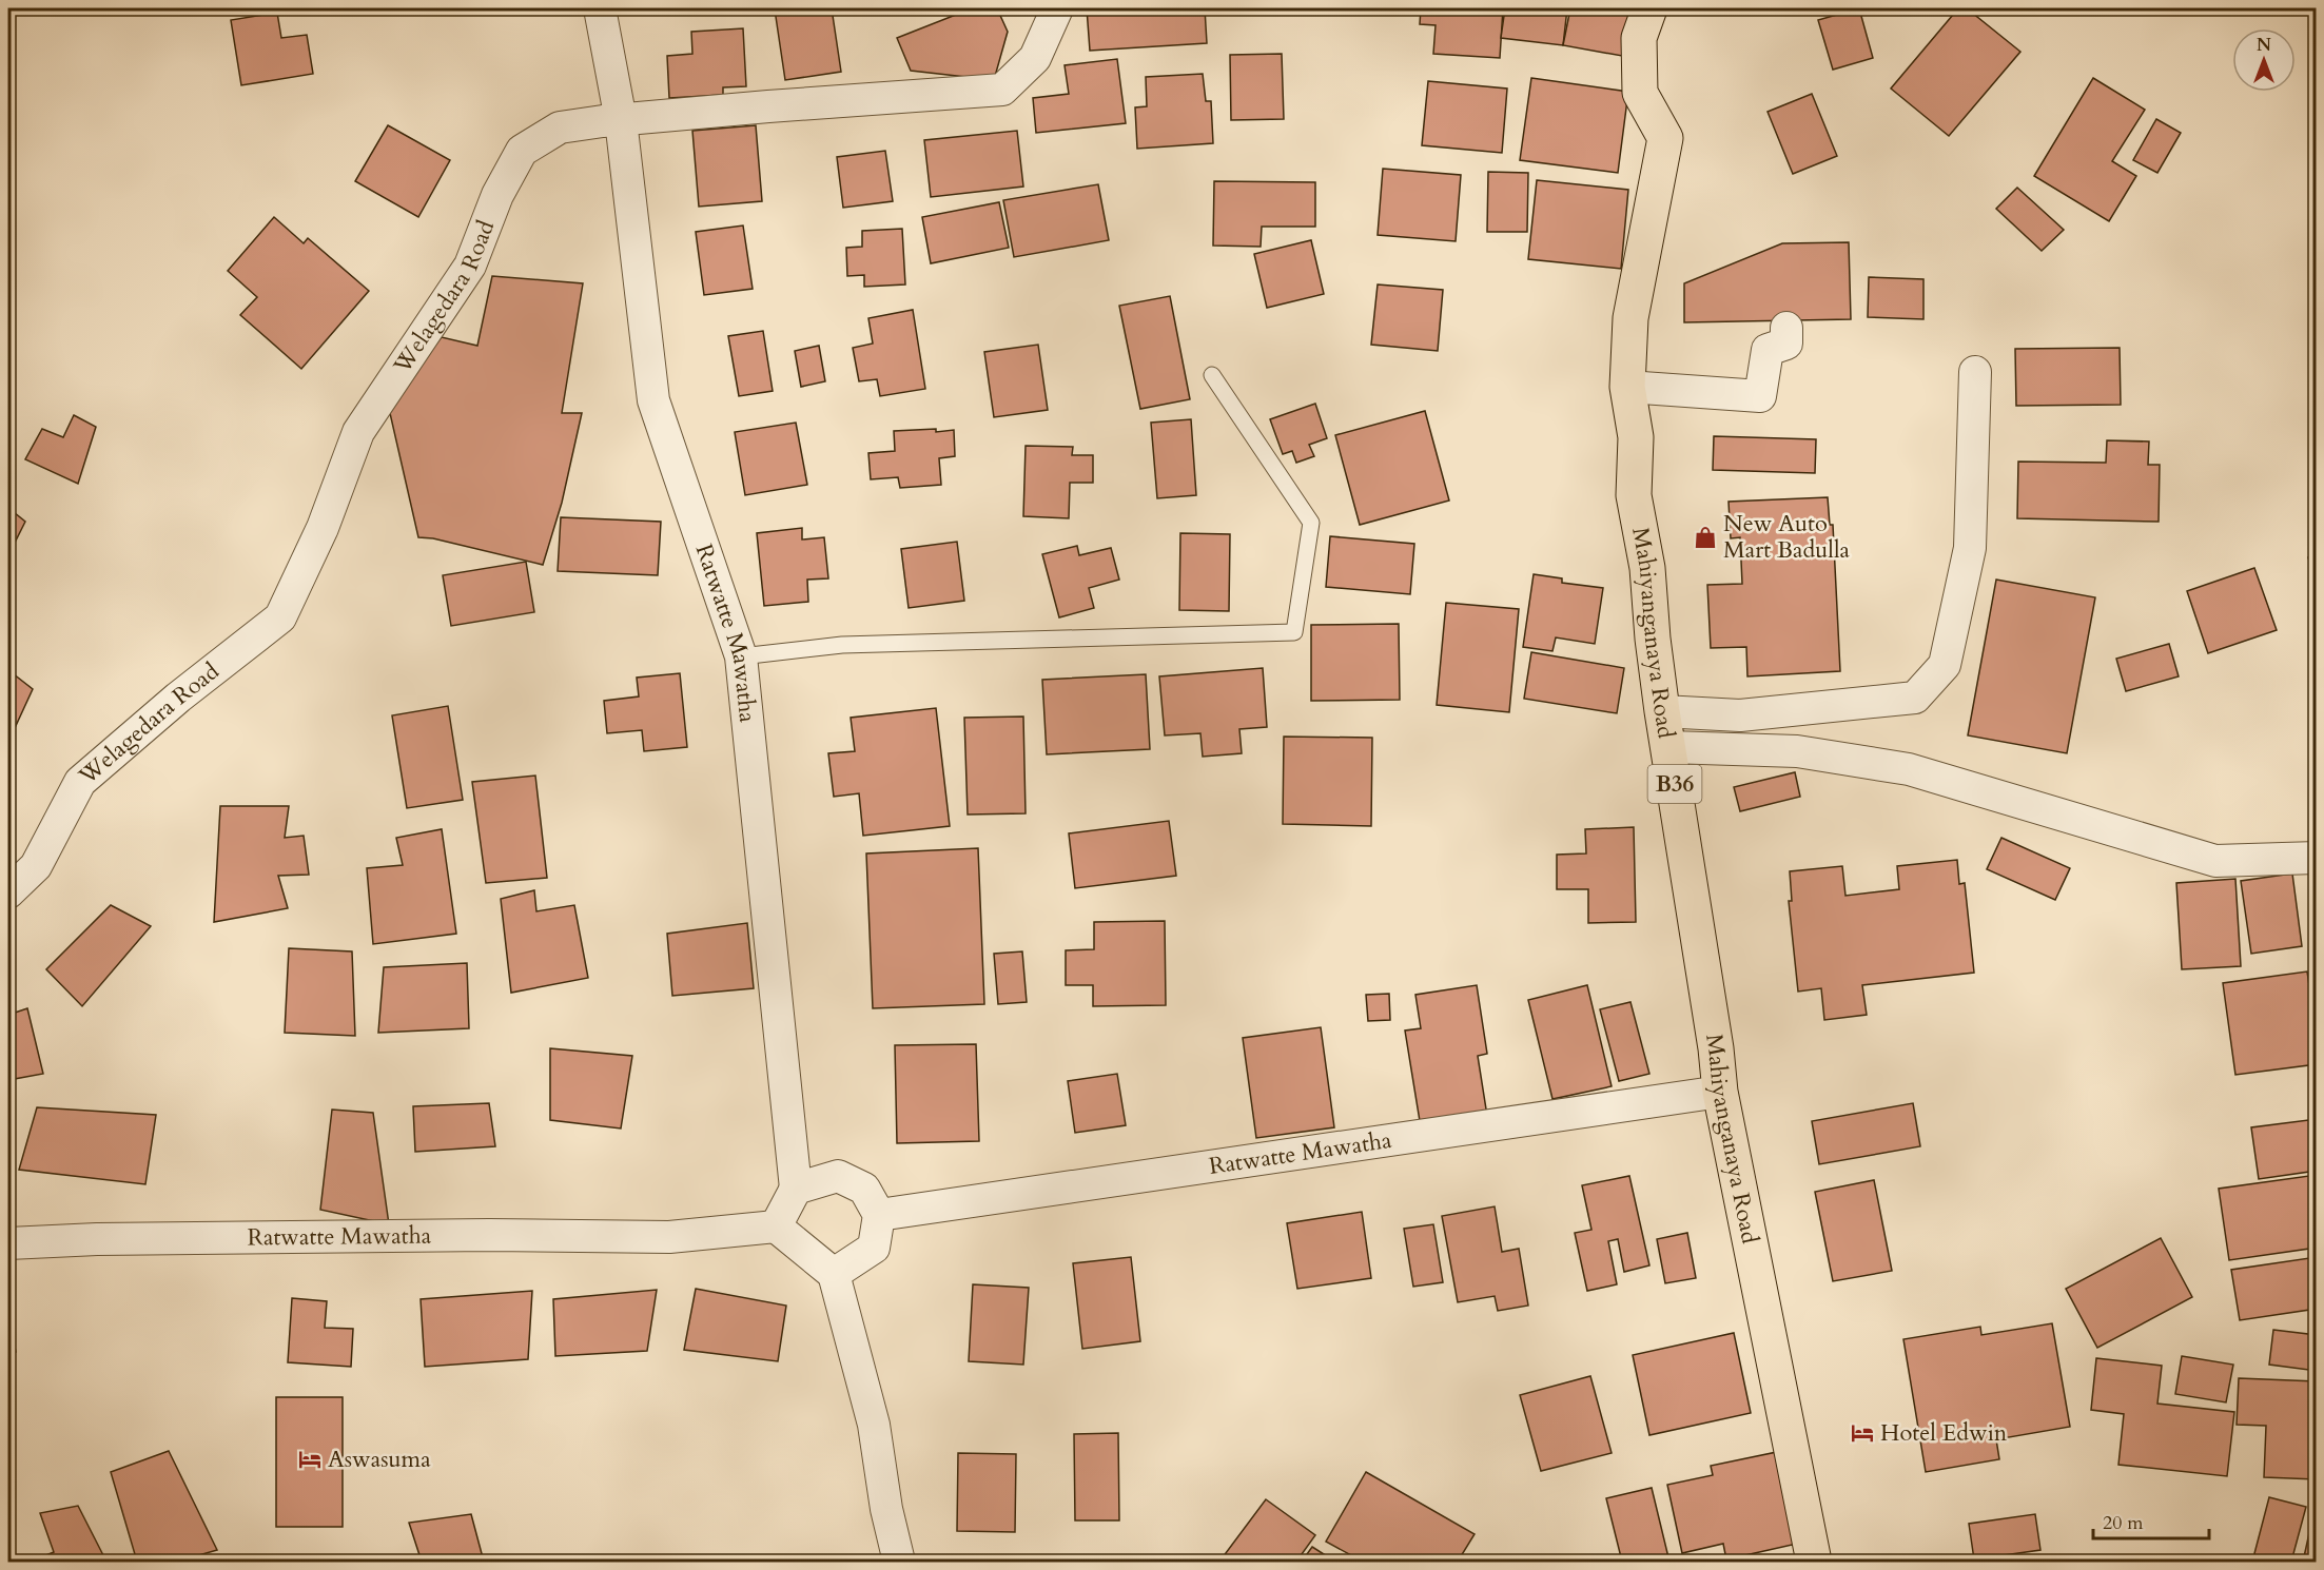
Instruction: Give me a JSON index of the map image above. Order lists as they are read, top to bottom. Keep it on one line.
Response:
{"streets":{"main road":["Mahiyanganaya Road","B36"],"street":["Welagedara Road","Ratwatte Mawatha"]},"crossings":[["Welagedara Road","Ratwatte Mawatha"],["Ratwatte Mawatha","Mahiyanganaya Road"]],"places":{"shop":["New Auto Mart Badulla"],"hotel":["Hotel Edwin","Aswasuma"]},"scale_bar":"20 m","north":"top"}
